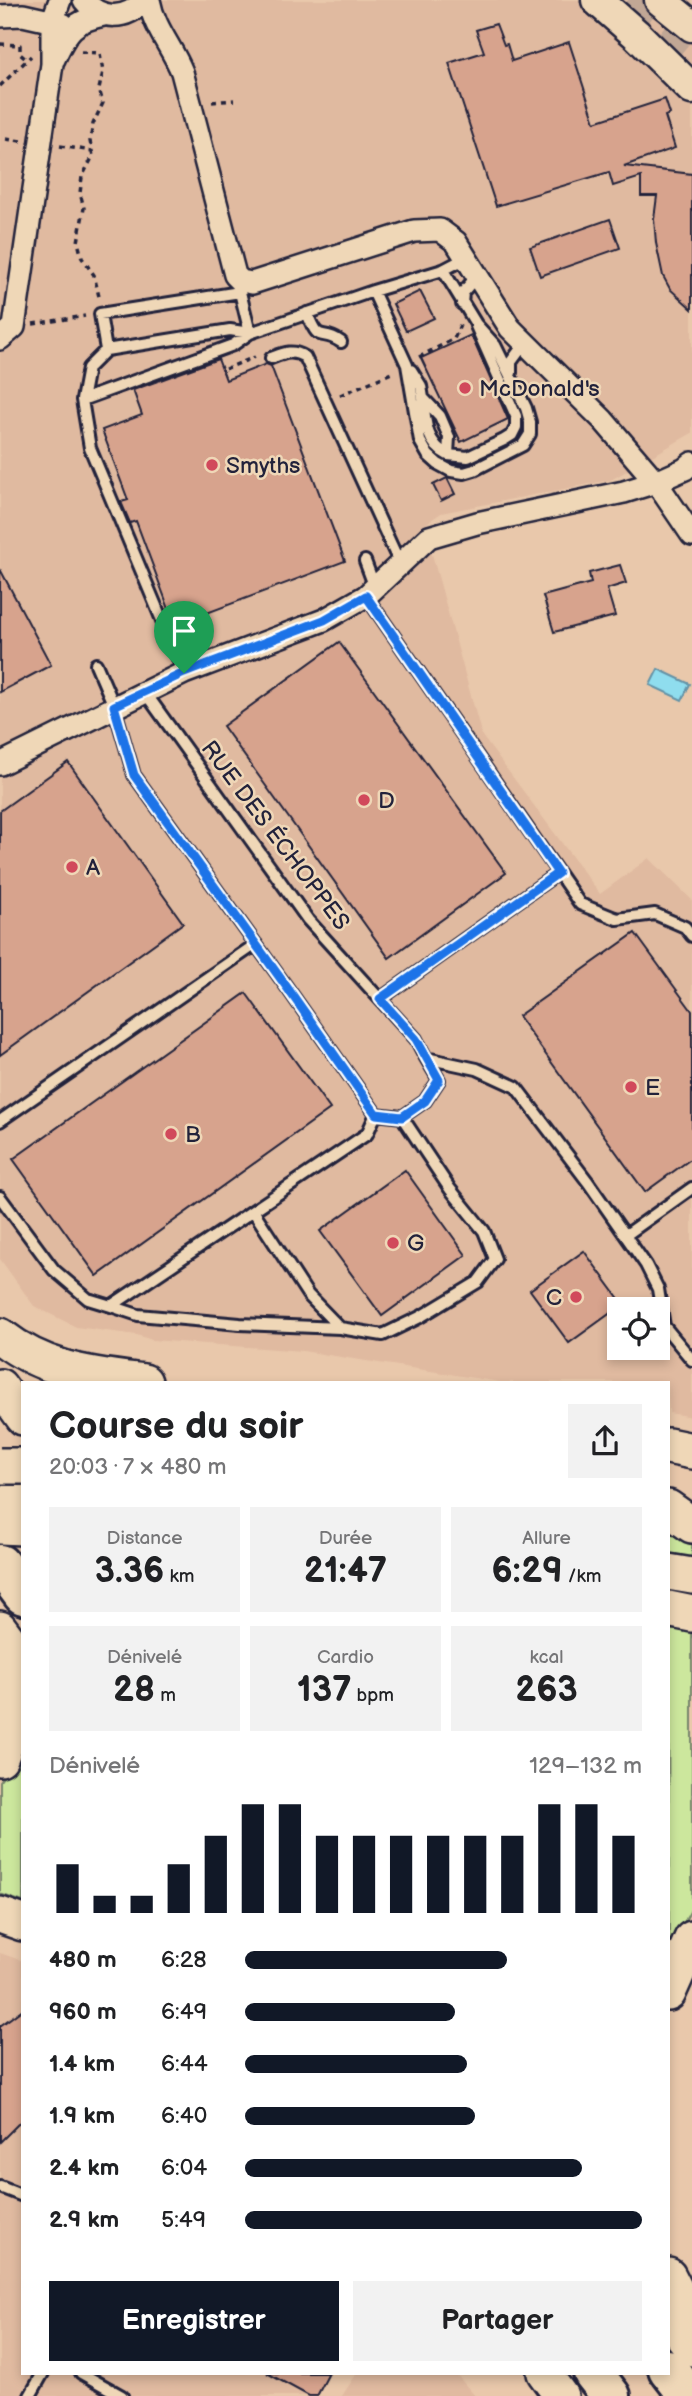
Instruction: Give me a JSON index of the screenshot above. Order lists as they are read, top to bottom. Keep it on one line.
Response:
{"streets":{"lane":["RUE DES ÉCHOPPES"]},"places":["McDonald's","Smyths","D","A","E","B","G","C"],"page":{"heading":["Course du soir","20:03 · 7 × 480 m"],"stats":[["Distance","3.36 km"],["Durée","21:47"],["Allure","6:29 /km"],["Dénivelé","28 m"],["Cardio","137 bpm"],["kcal","263"]],"chart":["Dénivelé","129–132 m"],"list":[{"name":"480 m","note":"6:28"},{"name":"960 m","note":"6:49"},{"name":"1.4 km","note":"6:44"},{"name":"1.9 km","note":"6:40"},{"name":"2.4 km","note":"6:04"},{"name":"2.9 km","note":"5:49"}],"buttons":["Enregistrer","Partager"]}}
